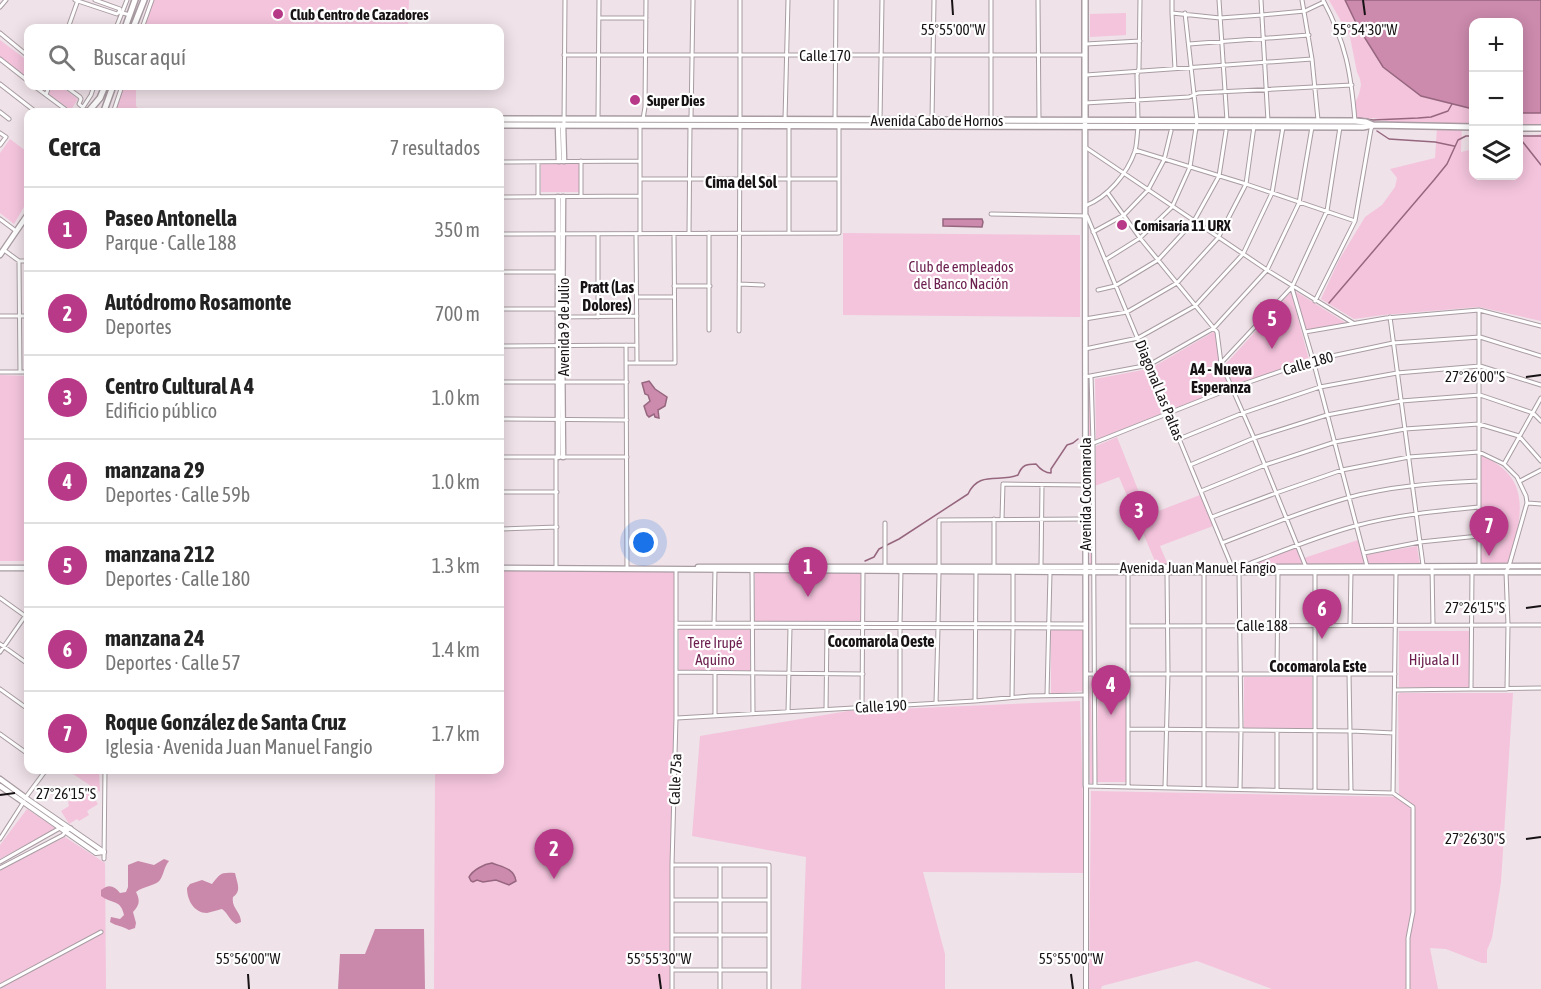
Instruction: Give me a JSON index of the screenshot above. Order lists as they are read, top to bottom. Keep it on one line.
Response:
{"streets":{"main road":["Avenida Cabo de Hornos","Avenida 9 de Julio","Avenida Cocomarola","Avenida Juan Manuel Fangio"],"street":["Calle 170","Calle 180","Diagonal Las Paltas","Calle 188","Calle 190","Calle 75a"]},"crossings":[["Calle 170","Avenida Cocomarola"],["Avenida Cabo de Hornos","Avenida Cocomarola"],["Calle 180","Diagonal Las Paltas"],["Calle 180","Avenida Cocomarola"],["Diagonal Las Paltas","Avenida Cocomarola"],["Diagonal Las Paltas","Avenida Juan Manuel Fangio"],["Avenida Cocomarola","Avenida Juan Manuel Fangio"],["Avenida Cocomarola","Calle 190"],["Avenida Juan Manuel Fangio","Calle 75a"],["Calle 190","Calle 75a"]],"districts":["Cima del Sol","Pratt (Las Dolores)","A4 - Nueva Esperanza","Cocomarola Oeste","Cocomarola Este"],"parks":["Club de empleados del Banco Nación","Tere Irupé Aquino","Hijuala II"],"places":["Club Centro de Cazadores","Super Dies","Comisaría 11 URX"],"page":{"map_buttons":["+","−"],"search":"Buscar aquí","heading":["Cerca","7 resultados"],"list":[{"mark":"1","name":"Paseo Antonella","note":"Parque · Calle 188","value":"350 m"},{"mark":"2","name":"Autódromo Rosamonte","note":"Deportes","value":"700 m"},{"mark":"3","name":"Centro Cultural A 4","note":"Edificio público","value":"1.0 km"},{"mark":"4","name":"manzana 29","note":"Deportes · Calle 59b","value":"1.0 km"},{"mark":"5","name":"manzana 212","note":"Deportes · Calle 180","value":"1.3 km"},{"mark":"6","name":"manzana 24","note":"Deportes · Calle 57","value":"1.4 km"},{"mark":"7","name":"Roque González de Santa Cruz","note":"Iglesia · Avenida Juan Manuel Fangio","value":"1.7 km"}],"pins":["5","3","7","1","6","4","2"]},"coordinates":["55°55'00\"W","55°54'30\"W","27°26'00\"S","27°26'15\"S","27°26'30\"S","55°56'00\"W","55°55'30\"W"]}
